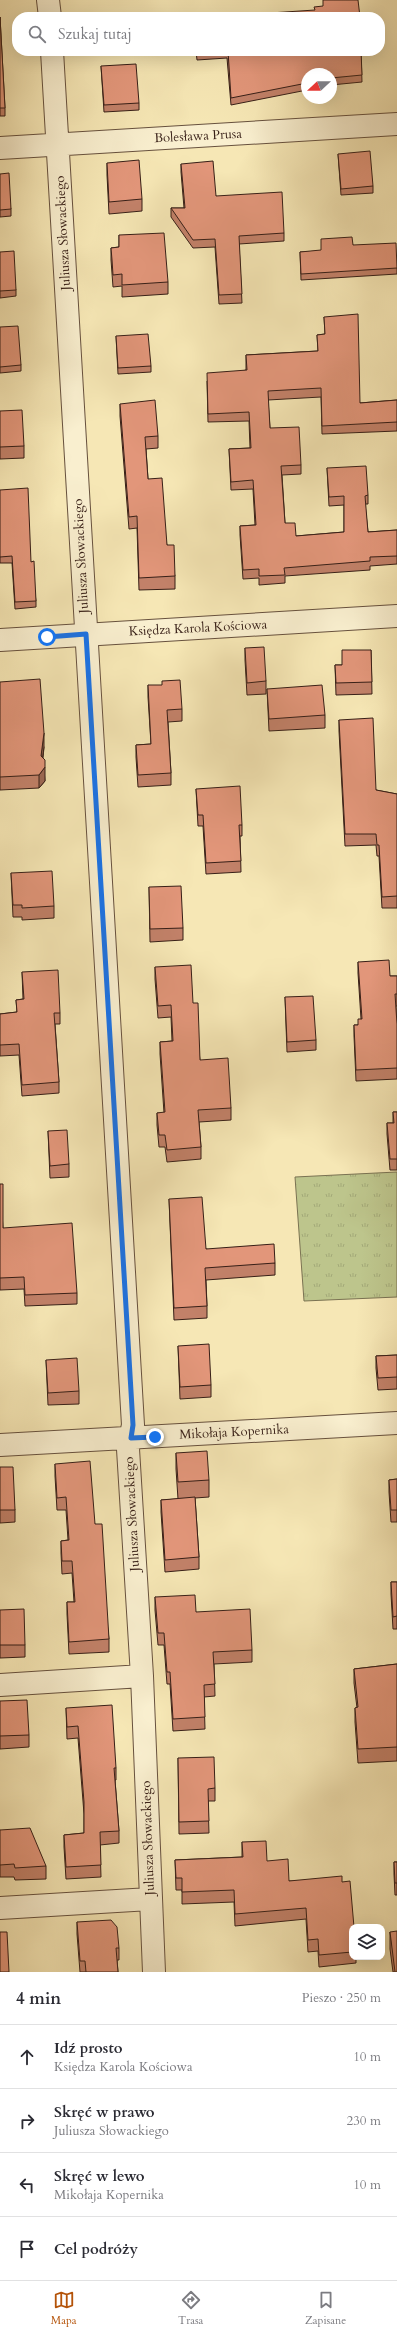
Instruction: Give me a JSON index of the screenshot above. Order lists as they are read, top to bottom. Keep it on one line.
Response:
{"streets":{"street":["Bolesława Prusa","Juliusza Słowackiego","Księdza Karola Kościowa","Mikołaja Kopernika"]},"crossings":[["Bolesława Prusa","Juliusza Słowackiego"],["Juliusza Słowackiego","Księdza Karola Kościowa"],["Juliusza Słowackiego","Mikołaja Kopernika"]],"north":"left","page":{"search":"Szukaj tutaj","heading":["4 min","Pieszo · 250 m"],"list":[["Idź prosto","Księdza Karola Kościowa","10 m"],["Skręć w prawo","Juliusza Słowackiego","230 m"],["Skręć w lewo","Mikołaja Kopernika","10 m"],"Cel podróży"],"nav":["Mapa","Trasa","Zapisane"]}}
